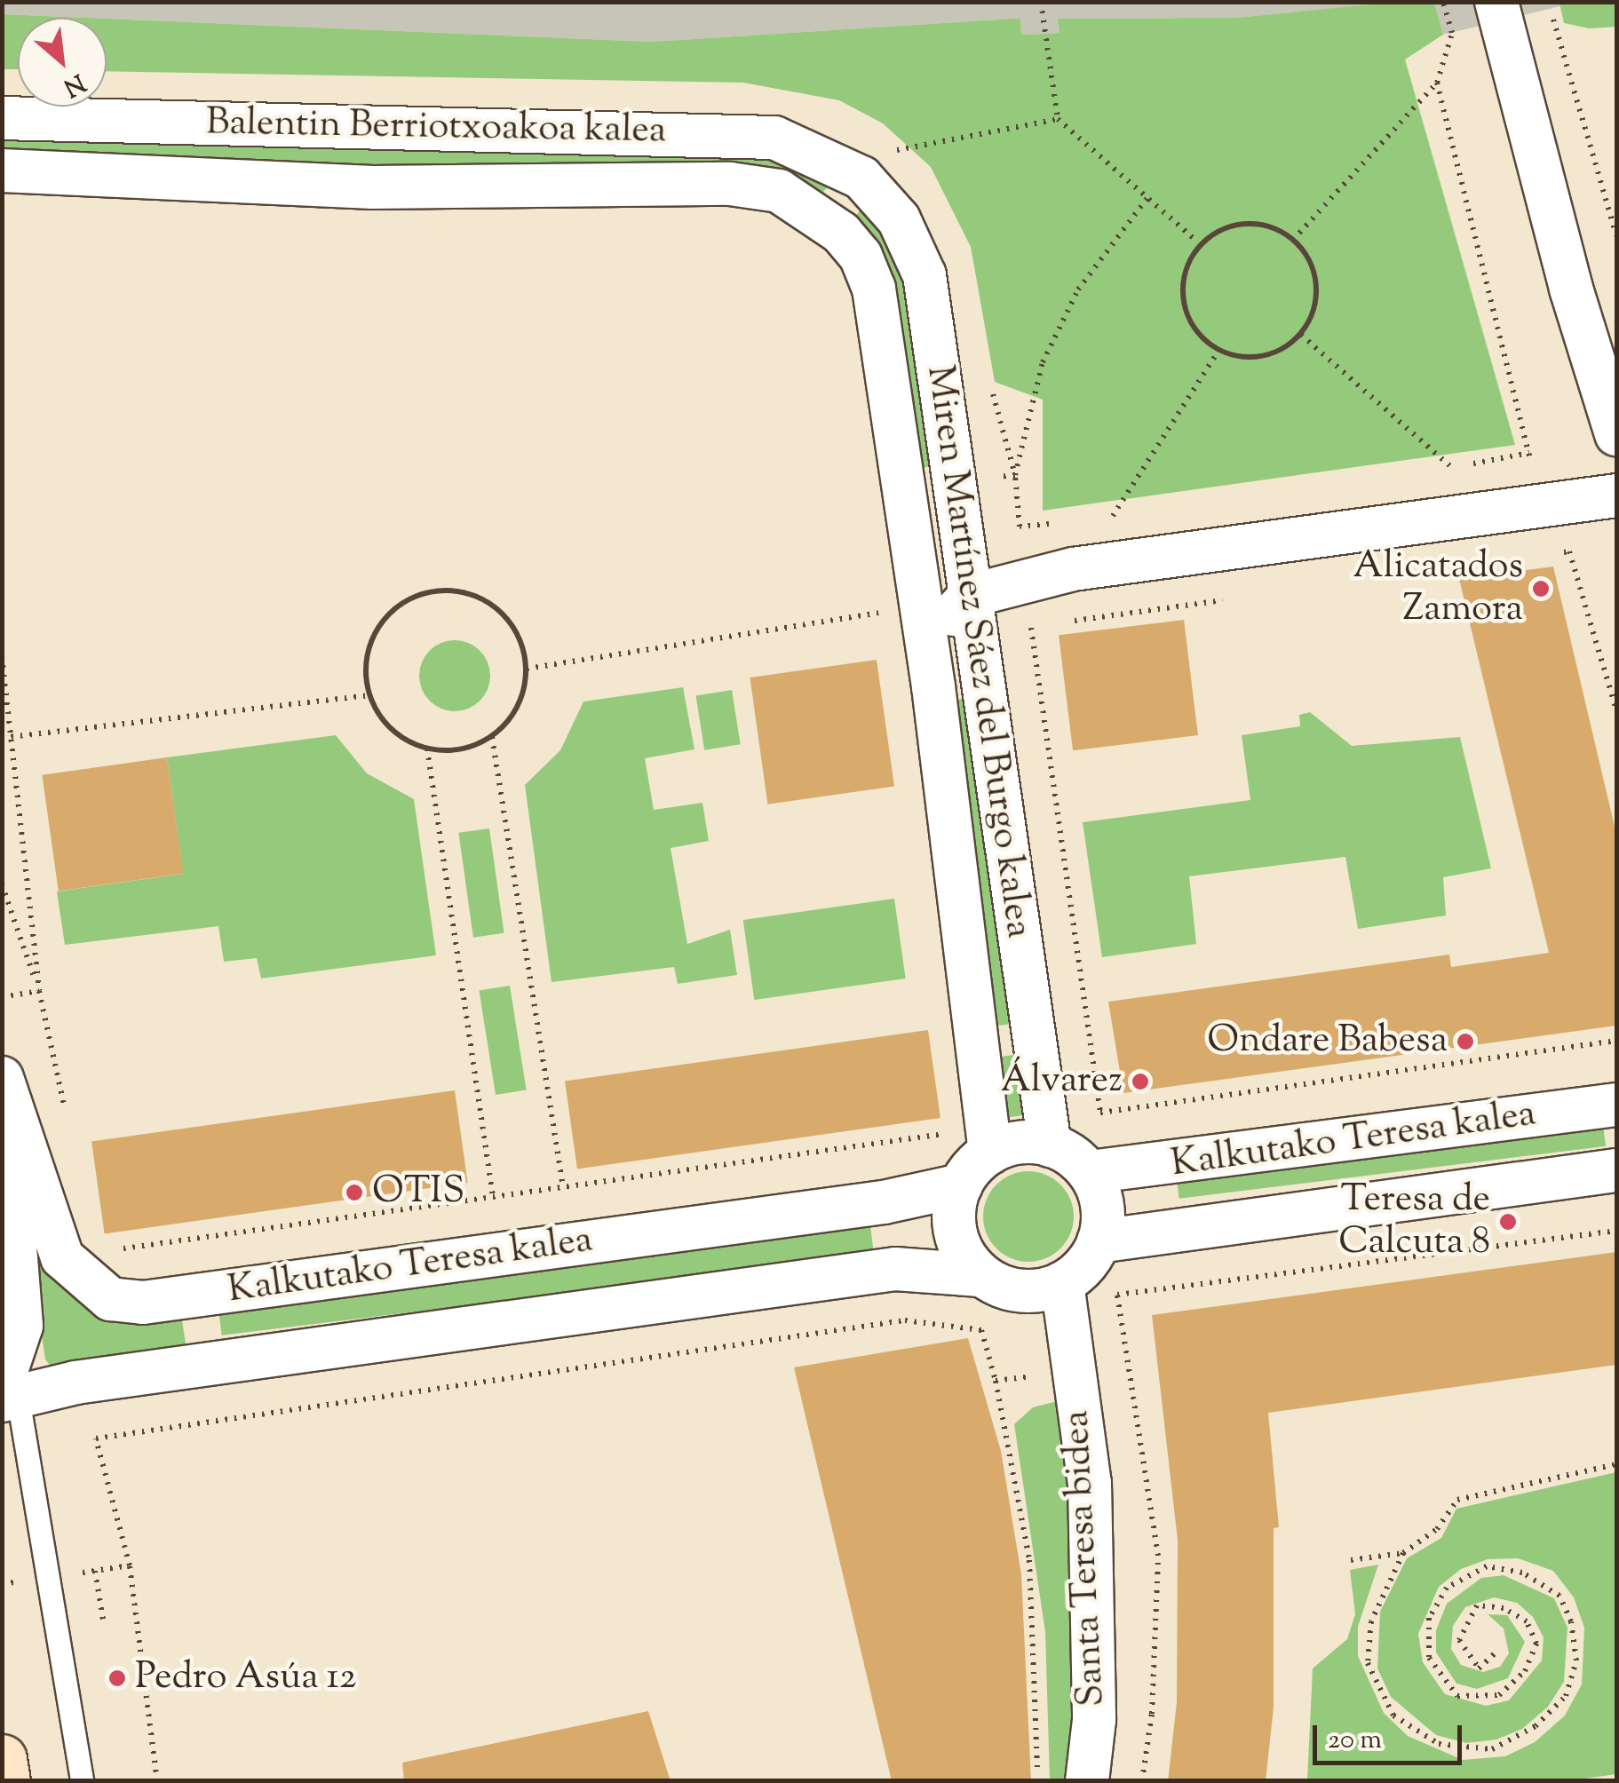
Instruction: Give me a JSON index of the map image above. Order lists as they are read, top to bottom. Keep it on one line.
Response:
{"streets":{"street":["Balentin Berriotxoakoa kalea","Miren Martínez Sáez del Burgo kalea","Kalkutako Teresa kalea","Santa Teresa bidea"]},"crossings":[["Balentin Berriotxoakoa kalea","Miren Martínez Sáez del Burgo kalea"],["Miren Martínez Sáez del Burgo kalea","Kalkutako Teresa kalea"],["Miren Martínez Sáez del Burgo kalea","Santa Teresa bidea"],["Kalkutako Teresa kalea","Santa Teresa bidea"]],"places":["Alicatados Zamora","Ondare Babesa","Álvarez","OTIS","Teresa de Calcuta 8","Pedro Asúa 12"],"scale_bar":"20 m","north":"bottom right"}
